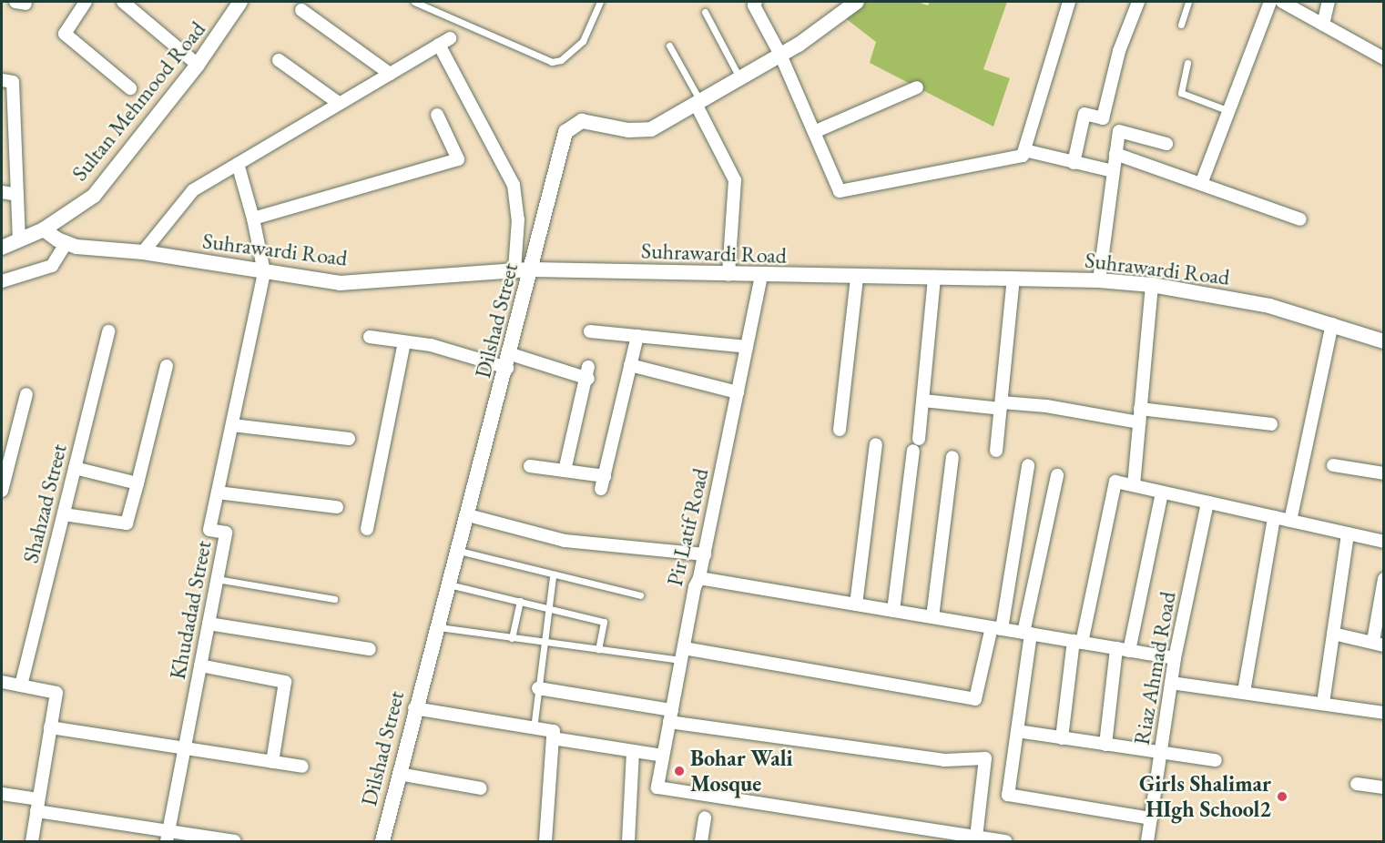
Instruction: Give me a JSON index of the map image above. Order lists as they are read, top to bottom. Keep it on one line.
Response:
{"streets":{"street":["Sultan Mehmood Road","Suhrawardi Road","Dilshad Street","Shahzad Street","Pir Latif Road","Khudadad Street","Riaz Ahmad Road"]},"crossings":[["Sultan Mehmood Road","Suhrawardi Road"],["Suhrawardi Road","Dilshad Street"],["Suhrawardi Road","Pir Latif Road"],["Suhrawardi Road","Khudadad Street"]],"places":["Bohar Wali Mosque","Girls Shalimar HIgh School2"]}
